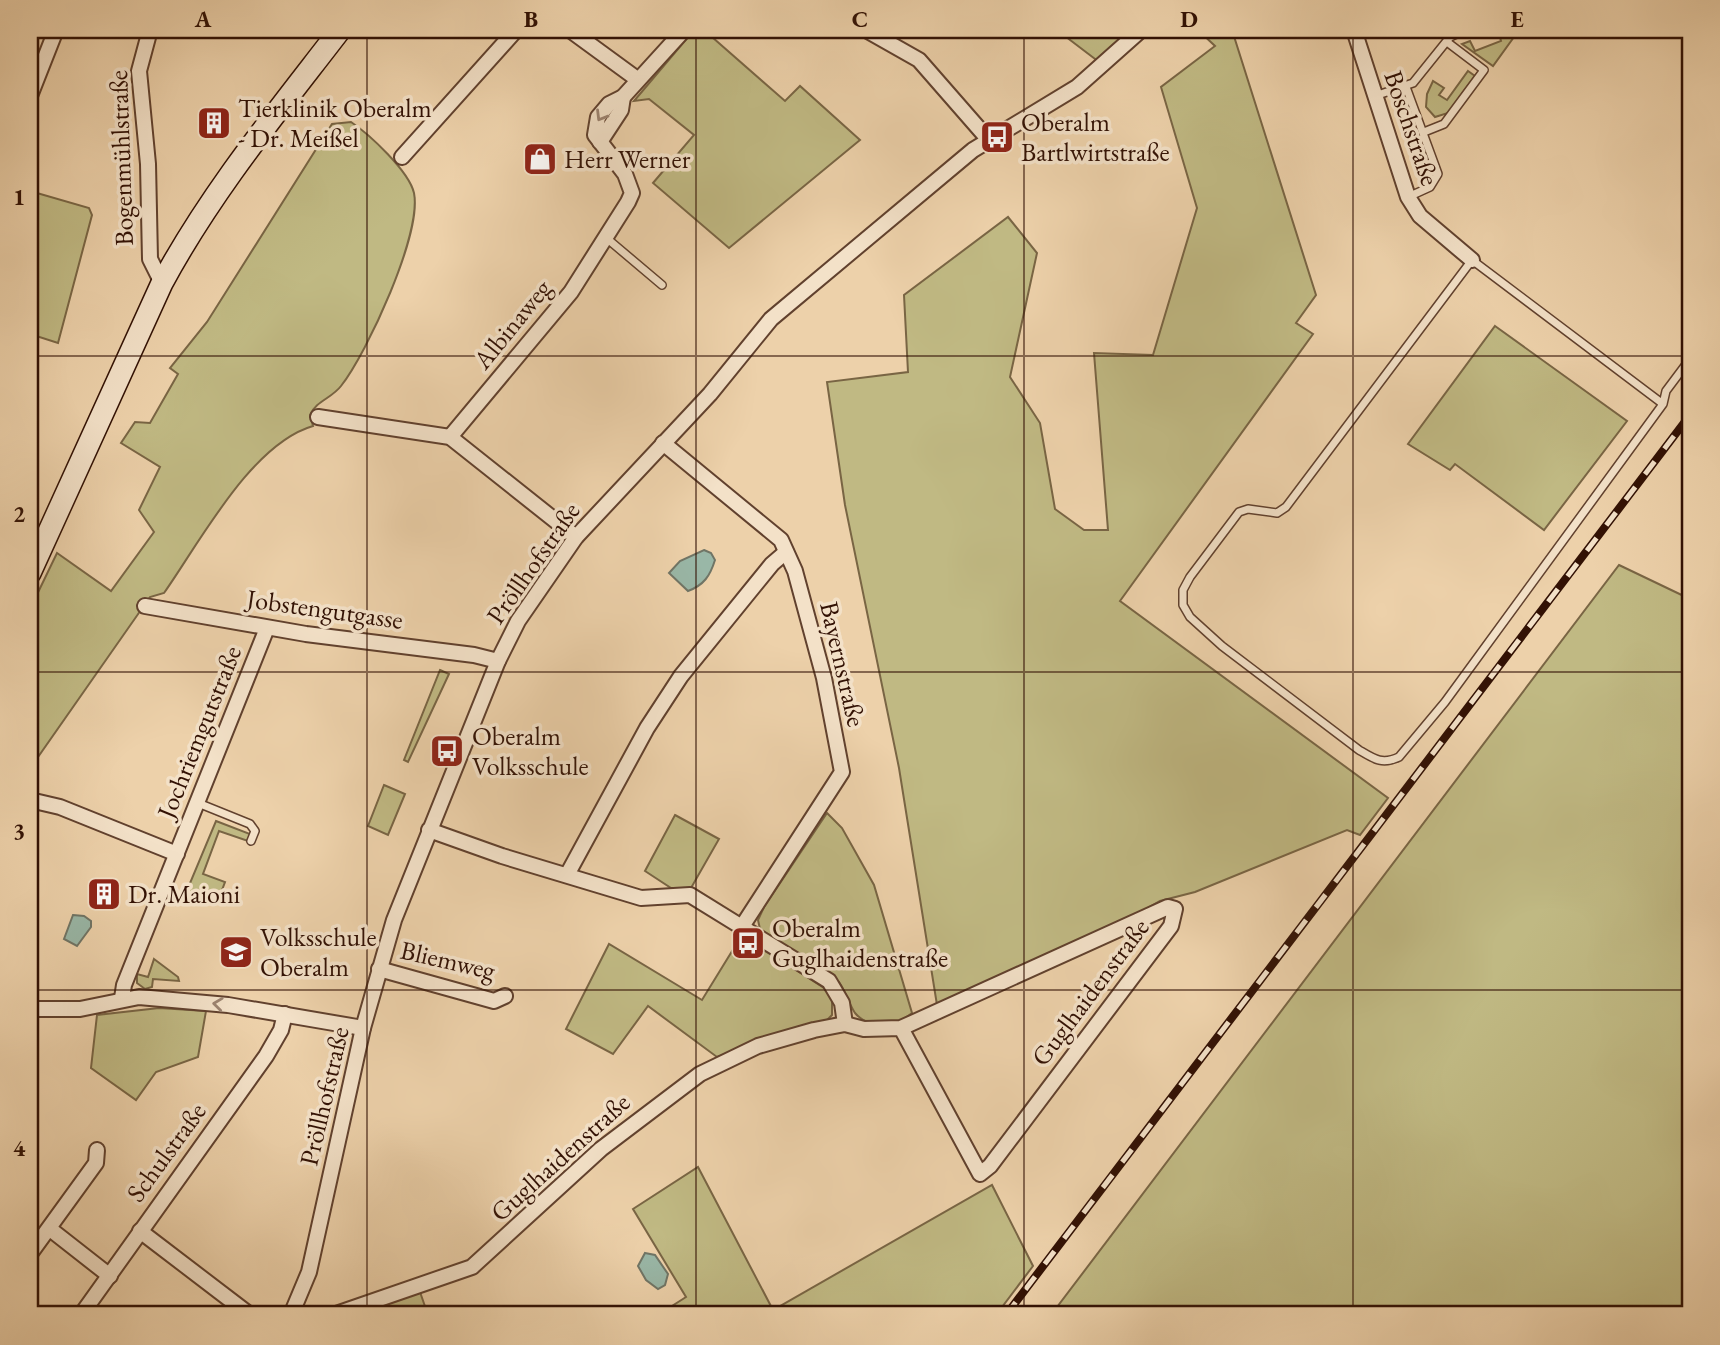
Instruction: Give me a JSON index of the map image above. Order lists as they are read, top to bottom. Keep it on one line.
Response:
{"streets":{"street":["Boschstraße","Bogenmühlstraße","Albinaweg","Pröllhofstraße","Jobstengutgasse","Bayernstraße","Jochriemgutstraße","Bliemweg","Guglhaidenstraße","Schulstraße"]},"crossings":[["Pröllhofstraße","Jobstengutgasse"],["Pröllhofstraße","Bayernstraße"],["Pröllhofstraße","Bliemweg"],["Jobstengutgasse","Jochriemgutstraße"]],"places":{"building":["Tierklinik Oberalm - Dr. Meißel","Dr. Maioni"],"bus stop":["Oberalm Bartlwirtstraße","Oberalm Volksschule","Oberalm Guglhaidenstraße"],"shop":["Herr Werner"],"school or university":["Volksschule Oberalm"]},"grid":{"columns":["A","B","C","D","E"],"rows":["1","2","3","4"]}}
